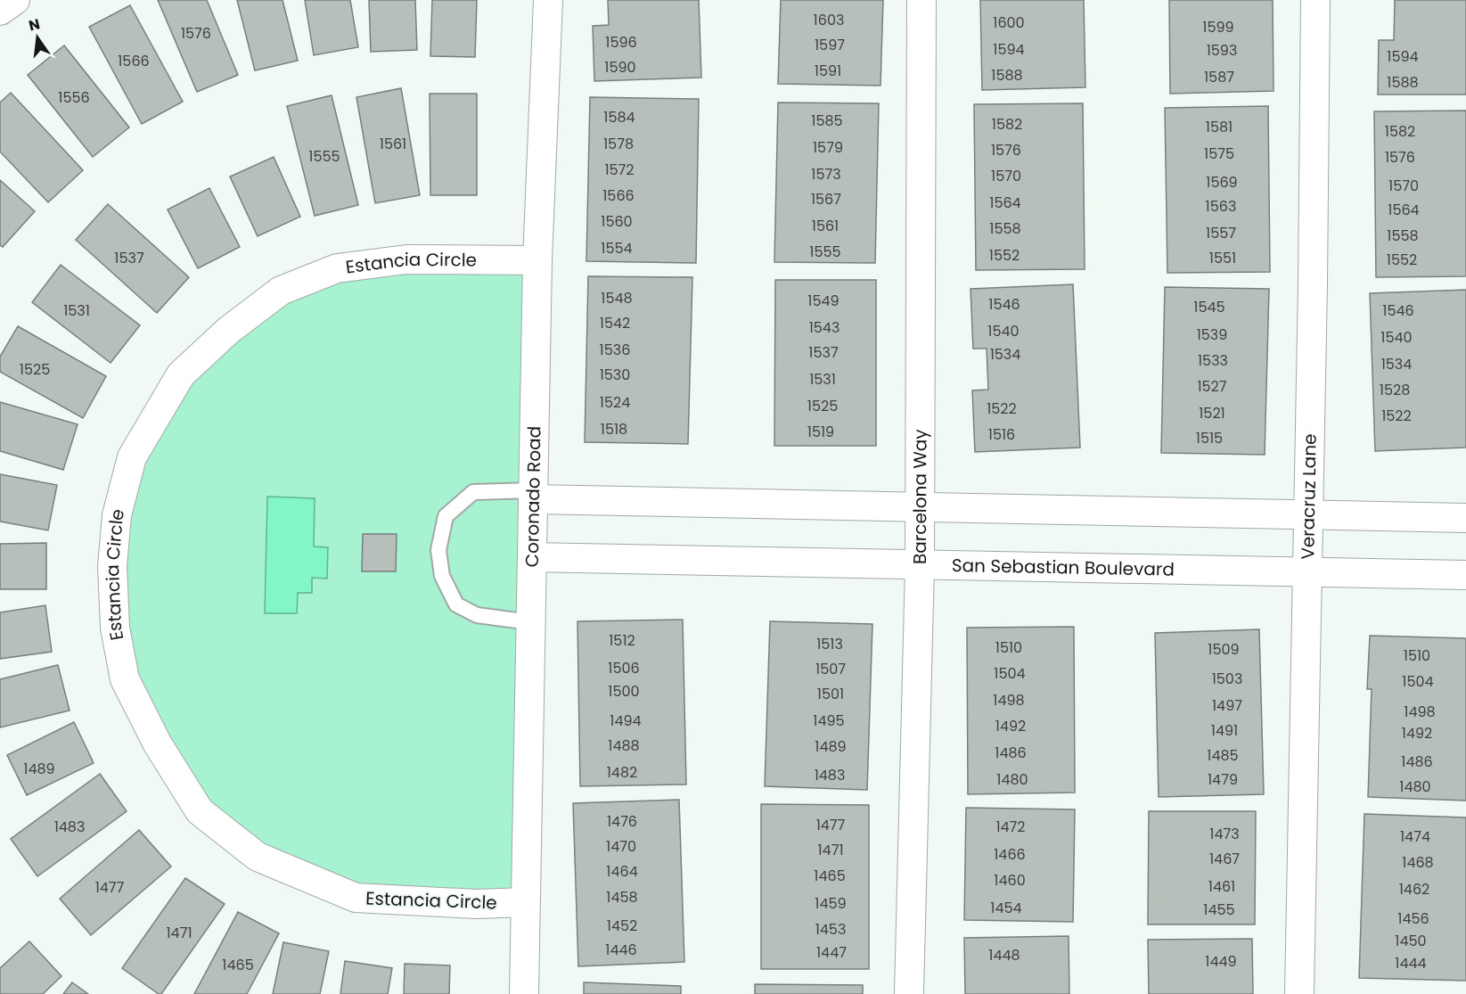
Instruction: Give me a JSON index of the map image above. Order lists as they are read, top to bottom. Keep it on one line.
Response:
{"streets":{"street":["Estancia Circle","Coronado Road","Barcelona Way","Veracruz Lane","San Sebastian Boulevard"]},"crossings":[["Estancia Circle","Coronado Road"],["Coronado Road","San Sebastian Boulevard"],["Barcelona Way","San Sebastian Boulevard"],["Veracruz Lane","San Sebastian Boulevard"]],"house_numbers":["1603","1600","1599","1576","1596","1597","1594","1593","1594","1566","1590","1591","1588","1587","1588","1556","1584","1585","1582","1581","1582","1561","1578","1579","1576","1575","1555","1576","1572","1573","1570","1569","1570","1566","1567","1564","1563","1564","1560","1561","1558","1557","1558","1554","1555","1552","1537","1551","1552","1548","1549","1546","1545","1531","1546","1542","1543","1540","1539","1540","1536","1537","1534","1533","1534","1525","1530","1531","1527","1528","1524","1525","1522","1521","1522","1518","1519","1516","1515","1512","1513","1510","1509","1510","1506","1507","1504","1503","1504","1500","1501","1498","1497","1498","1494","1495","1492","1491","1492","1488","1489","1486","1485","1486","1489","1482","1483","1480","1479","1480","1476","1477","1483","1472","1473","1474","1470","1471","1466","1467","1468","1464","1465","1460","1461","1477","1462","1458","1459","1454","1455","1456","1452","1453","1471","1450","1446","1447","1448","1449","1444","1465"],"north":"top"}
